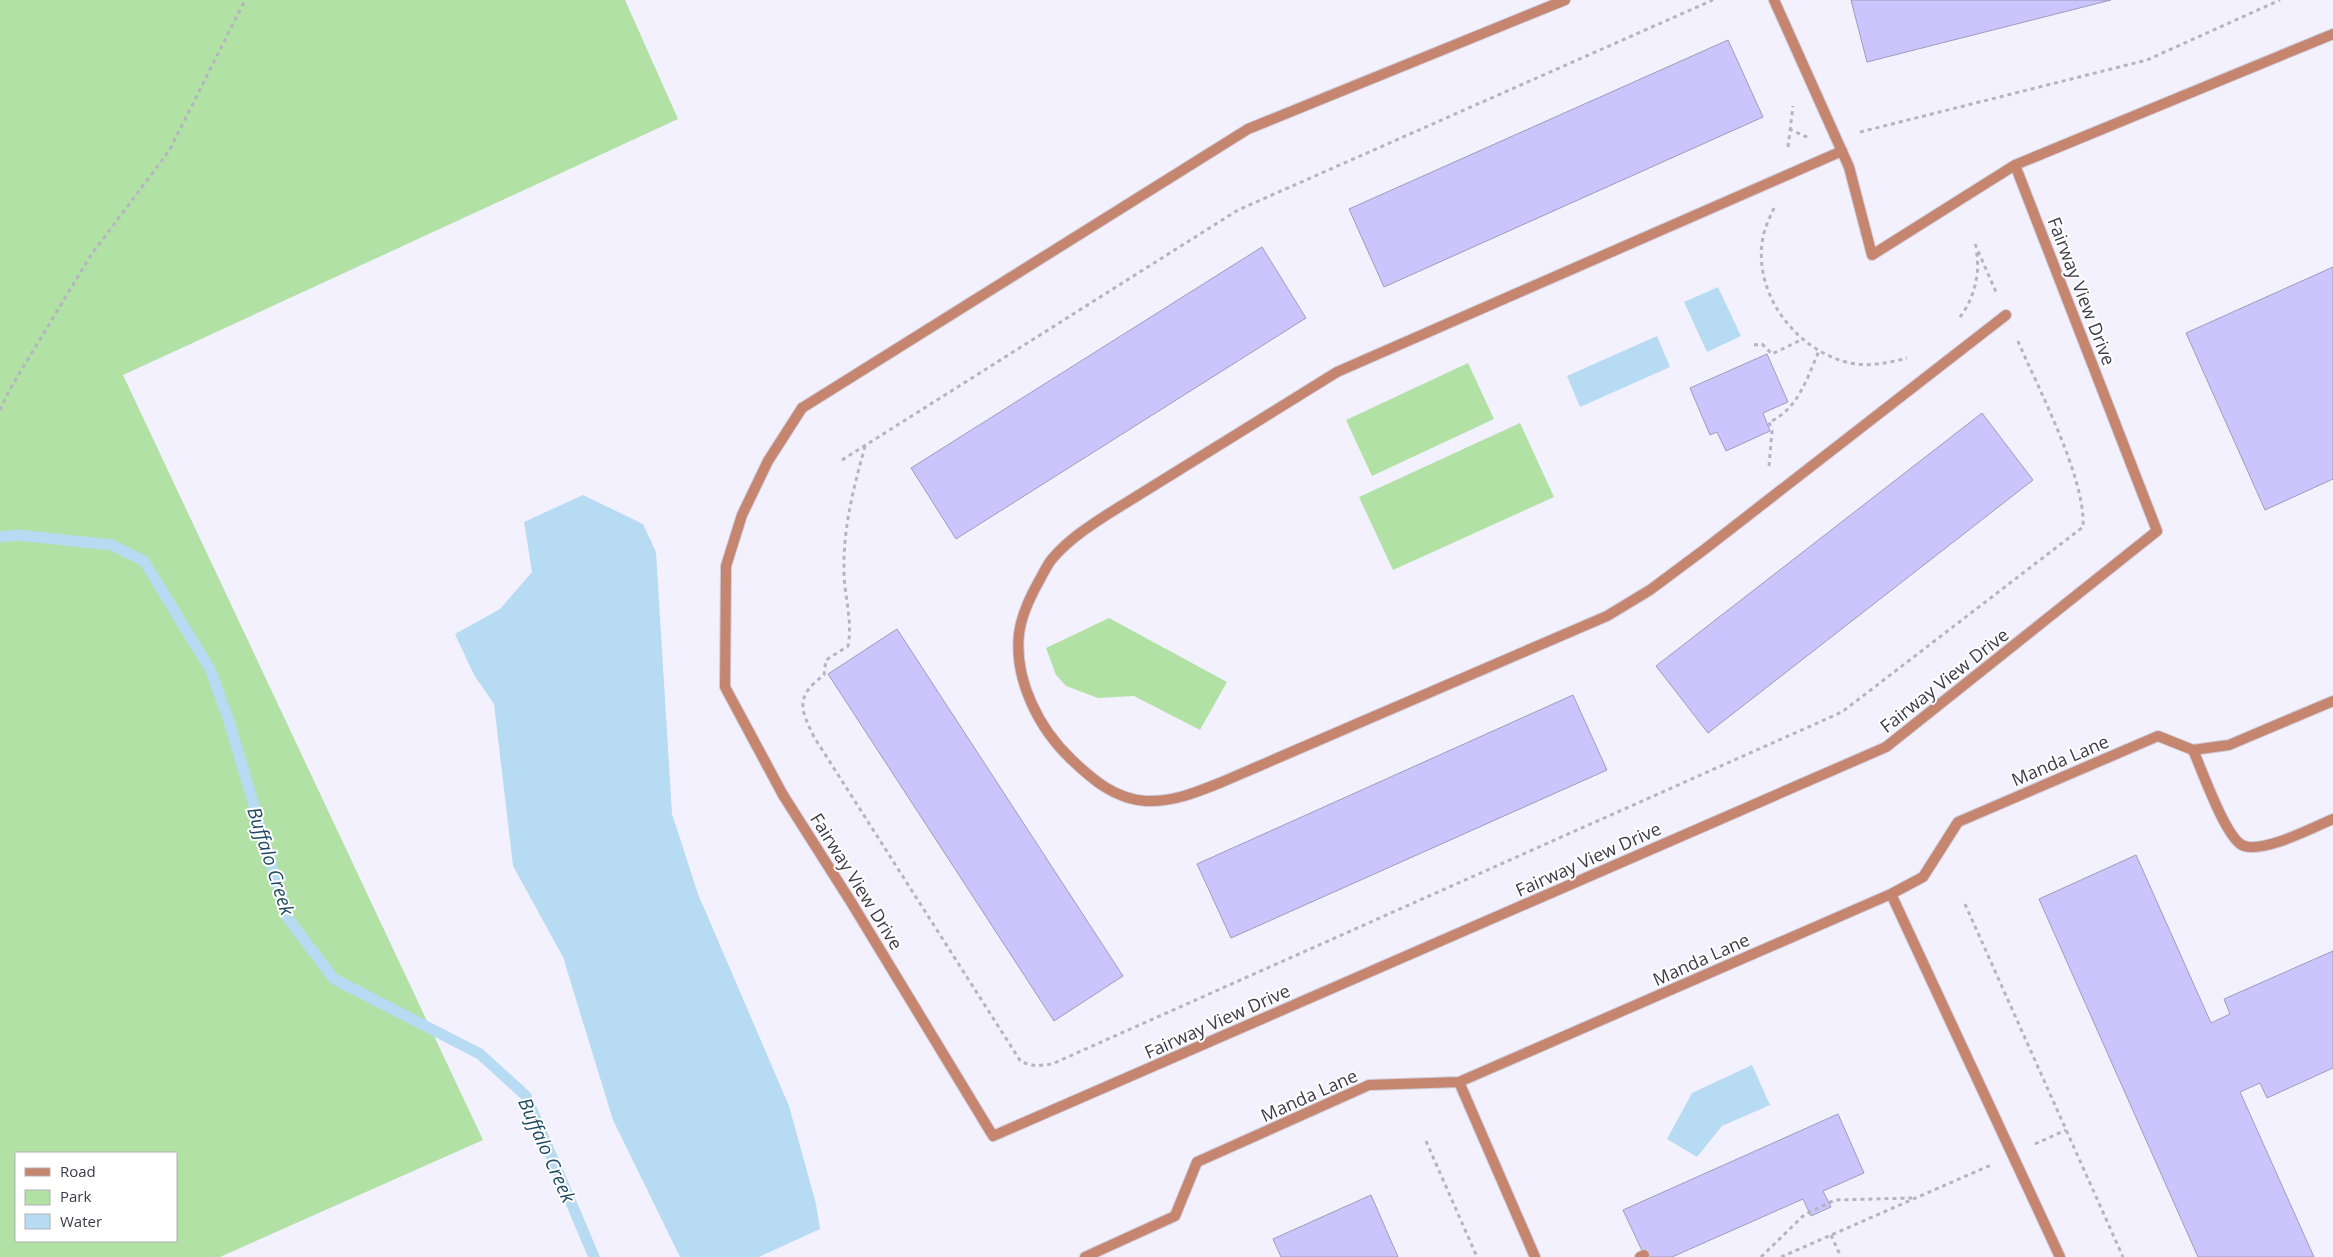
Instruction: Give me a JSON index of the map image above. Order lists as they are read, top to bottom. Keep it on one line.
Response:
{"streets":{"street":["Fairway View Drive","Manda Lane"]},"water":["Buffalo Creek"],"legend":["Road","Park","Water"]}
